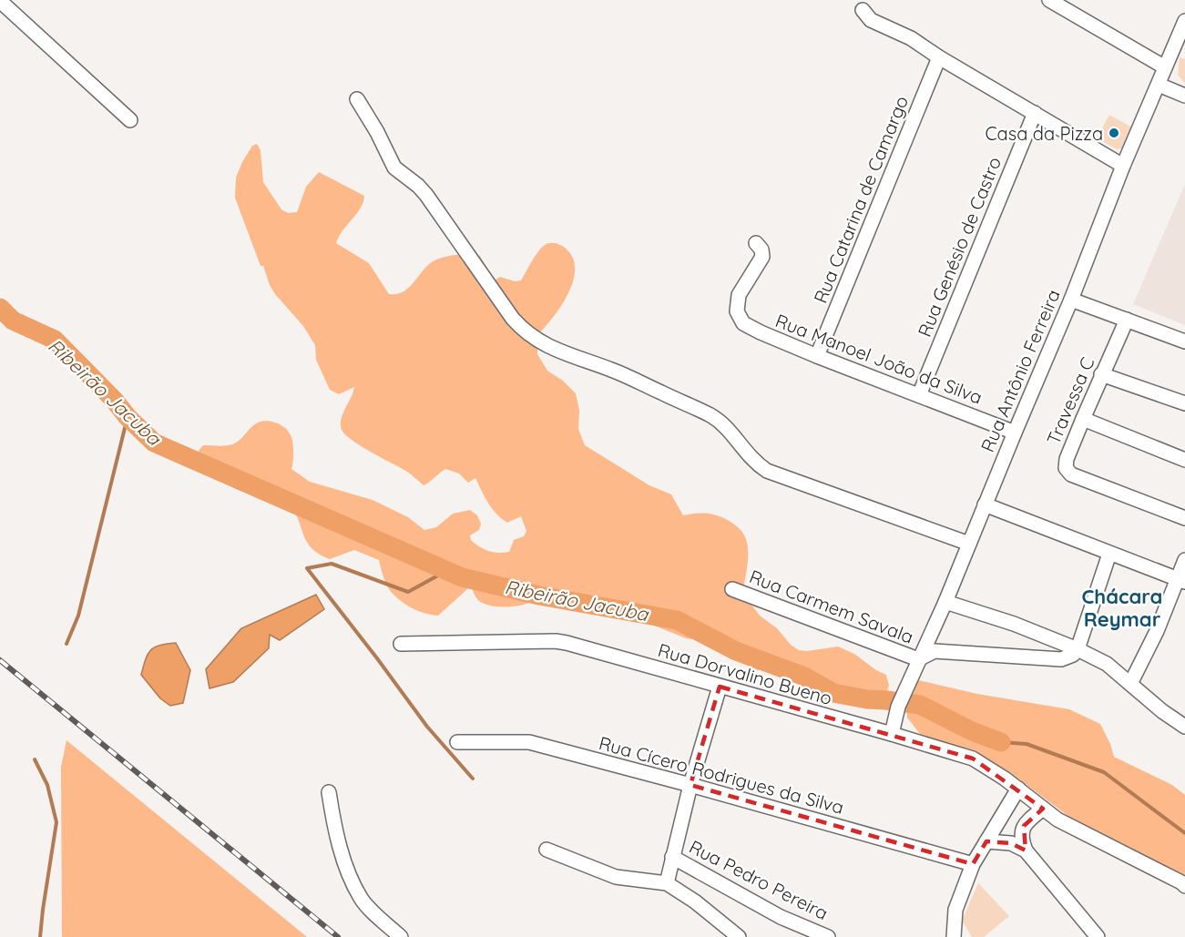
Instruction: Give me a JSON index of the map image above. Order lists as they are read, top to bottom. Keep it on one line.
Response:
{"streets":{"street":["Rua Catarina de Camargo","Rua Genésio de Castro","Rua Manoel João da Silva","Rua Antônio Ferreira","Travessa C","Rua Carmem Savala","Rua Dorvalino Bueno","Rua Cícero Rodrigues da Silva","Rua Pedro Pereira"]},"crossings":[["Rua Catarina de Camargo","Rua Manoel João da Silva"],["Rua Genésio de Castro","Rua Manoel João da Silva"],["Rua Manoel João da Silva","Rua Antônio Ferreira"],["Rua Antônio Ferreira","Rua Carmem Savala"],["Rua Antônio Ferreira","Rua Dorvalino Bueno"]],"districts":["Chácara Reymar"],"water":["Ribeirão Jacuba"],"places":["Casa da Pizza"]}
